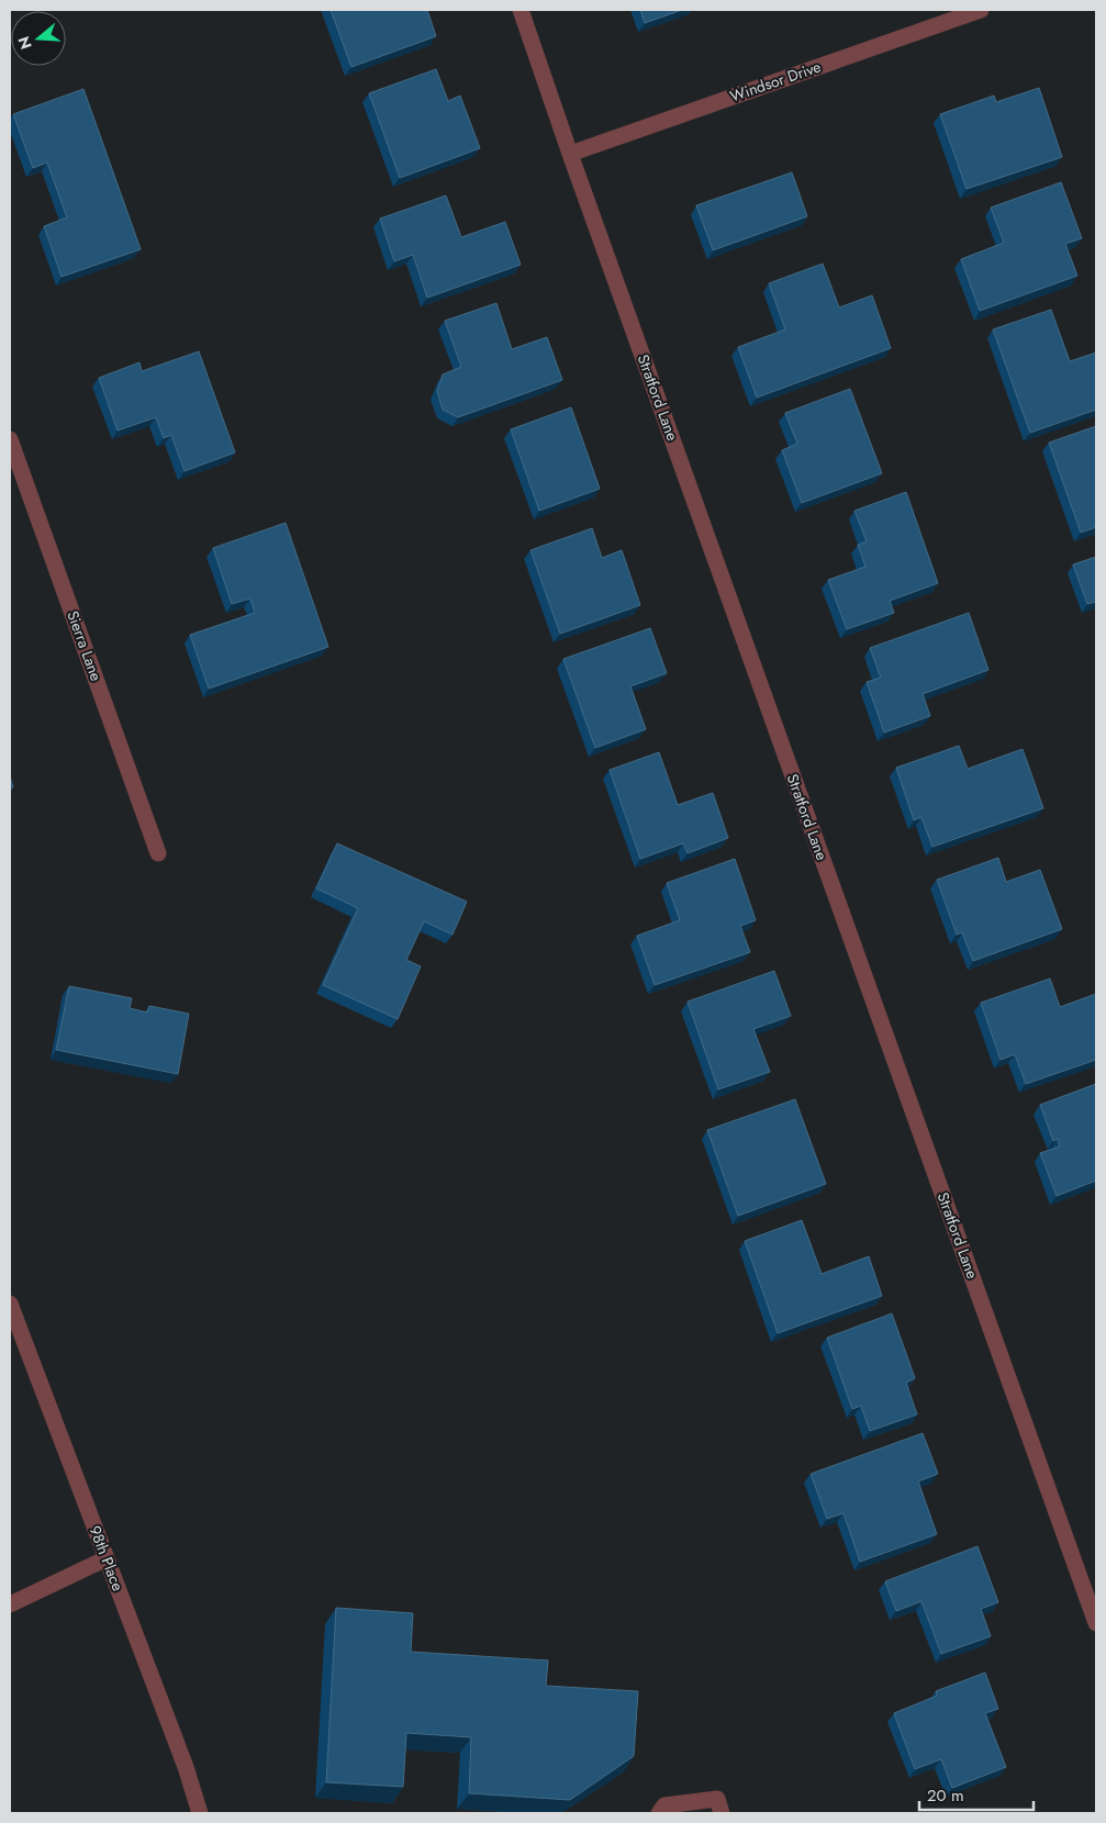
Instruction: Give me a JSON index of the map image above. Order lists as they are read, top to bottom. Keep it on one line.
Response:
{"streets":{"street":["Windsor Drive","Stratford Lane","Sierra Lane","98th Place"]},"crossings":[["Windsor Drive","Stratford Lane"]],"scale_bar":"20 m","north":"left"}
